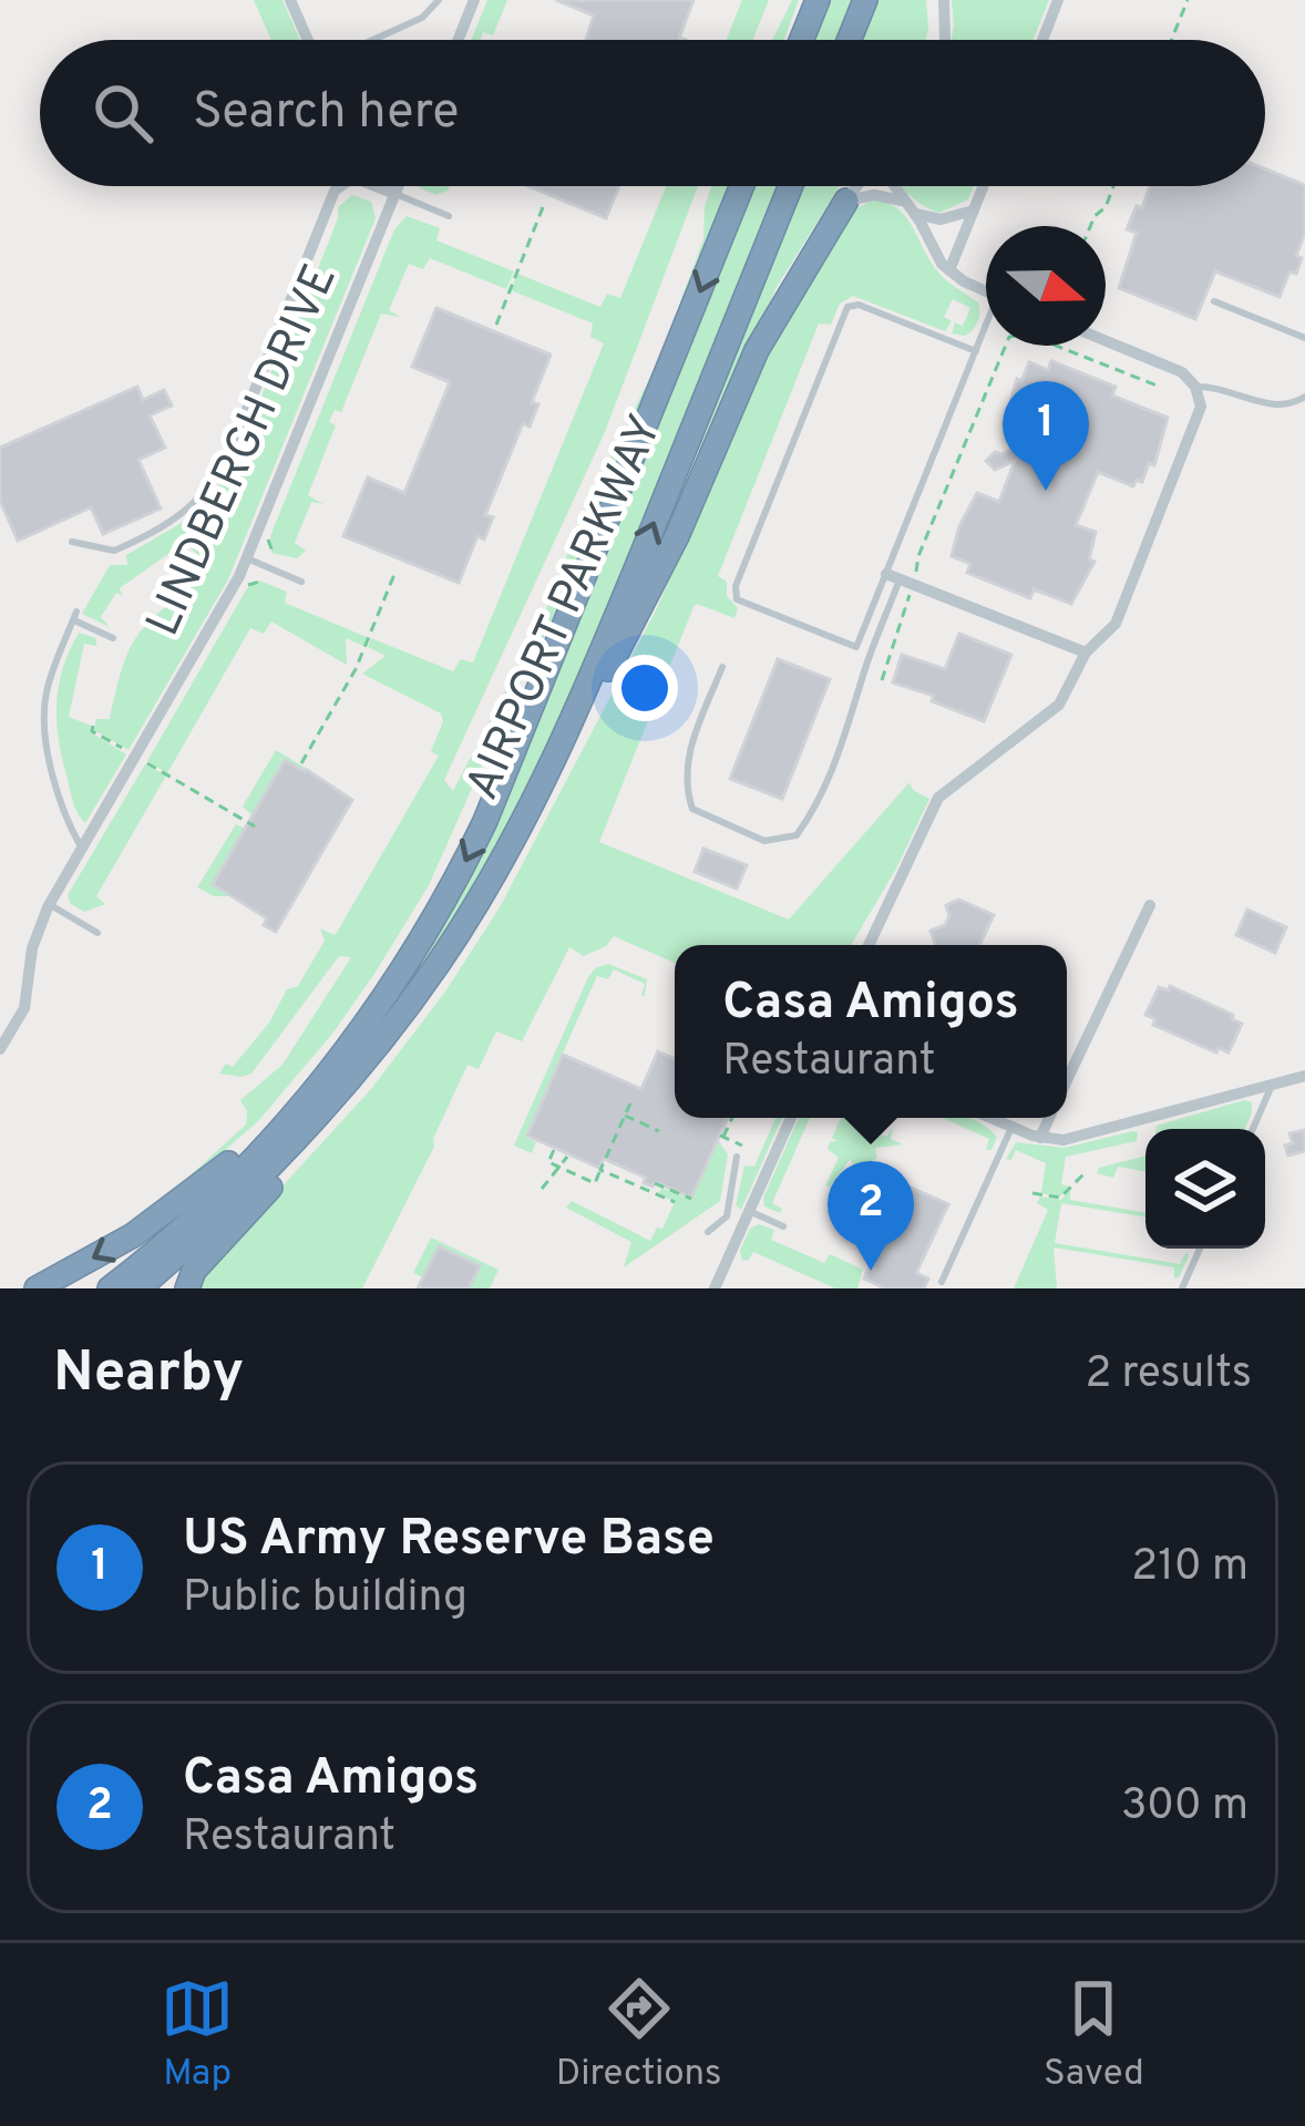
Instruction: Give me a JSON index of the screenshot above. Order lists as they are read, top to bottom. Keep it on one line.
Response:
{"streets":{"highway":["AIRPORT PARKWAY"],"street":["LINDBERGH DRIVE"]},"north":"right","page":{"search":"Search here","pins":["1","2"],"popup":["Casa Amigos","Restaurant"],"heading":["Nearby","2 results"],"list":[{"mark":"1","name":"US Army Reserve Base","note":"Public building","value":"210 m"},{"mark":"2","name":"Casa Amigos","note":"Restaurant","value":"300 m"}],"nav":["Map","Directions","Saved"]}}
